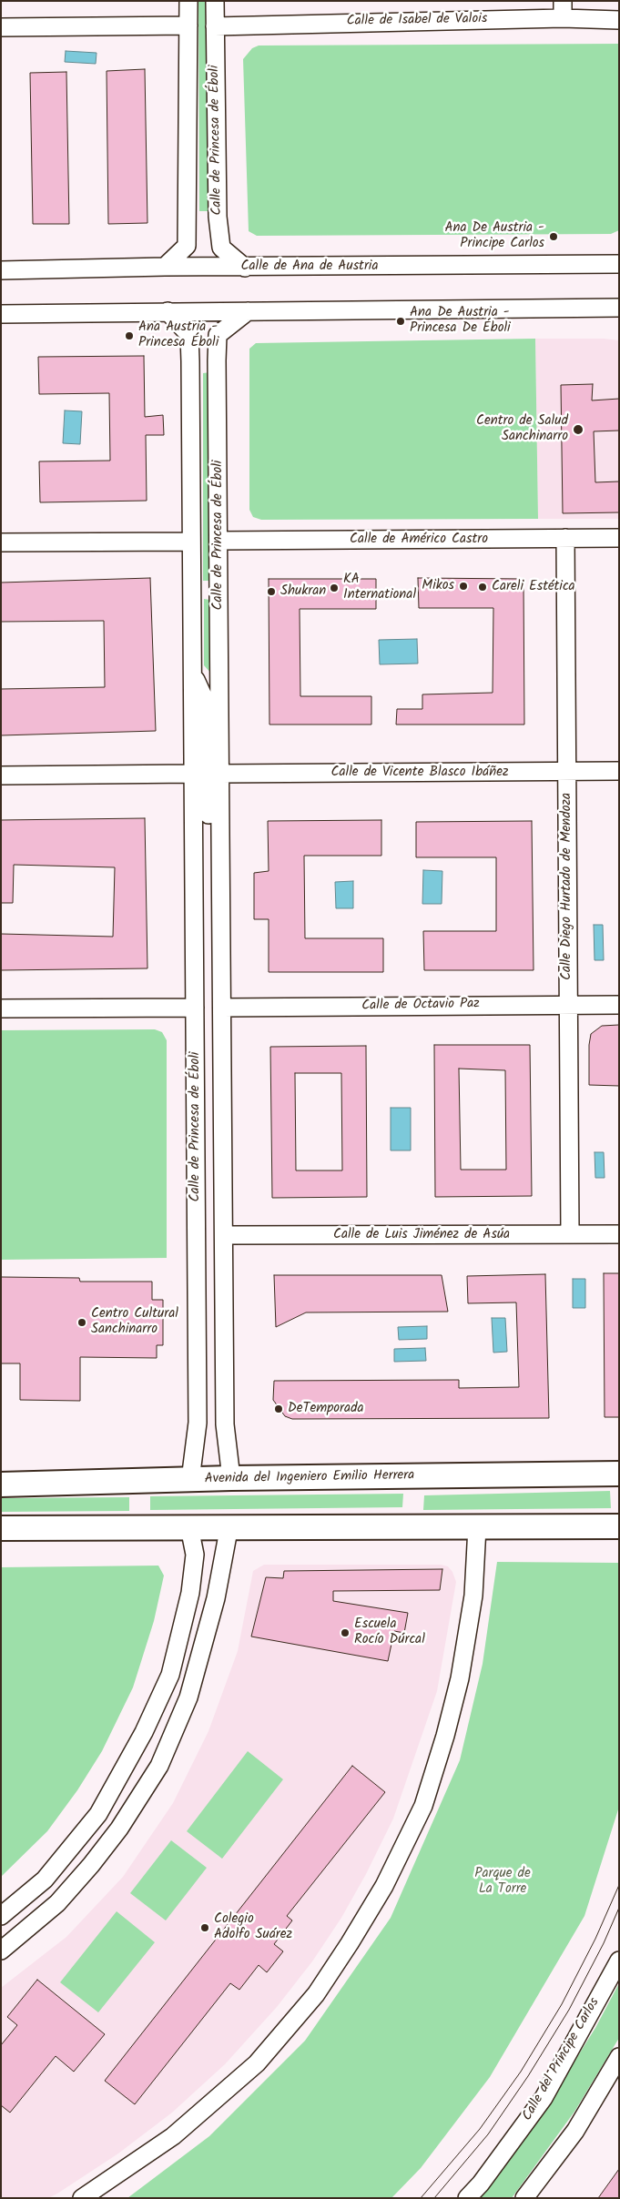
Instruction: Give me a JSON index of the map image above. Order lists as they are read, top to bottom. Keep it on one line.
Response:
{"streets":{"street":["Calle de Isabel de Valois","Calle de Princesa de Éboli","Calle de Ana de Austria","Calle de Américo Castro","Calle de Vicente Blasco Ibáñez","Calle Diego Hurtado de Mendoza","Calle de Octavio Paz","Calle de Luis Jiménez de Asúa","Avenida del Ingeniero Emilio Herrera","Calle del Príncipe Carlos"]},"crossings":[["Calle de Isabel de Valois","Calle de Princesa de Éboli"],["Calle de Princesa de Éboli","Calle de Ana de Austria"],["Calle de Princesa de Éboli","Calle de Américo Castro"],["Calle de Princesa de Éboli","Calle de Vicente Blasco Ibáñez"],["Calle de Princesa de Éboli","Calle de Octavio Paz"],["Calle de Princesa de Éboli","Calle de Luis Jiménez de Asúa"],["Calle de Princesa de Éboli","Avenida del Ingeniero Emilio Herrera"],["Calle de Américo Castro","Calle Diego Hurtado de Mendoza"],["Calle de Vicente Blasco Ibáñez","Calle Diego Hurtado de Mendoza"],["Calle Diego Hurtado de Mendoza","Calle de Octavio Paz"],["Calle Diego Hurtado de Mendoza","Calle de Luis Jiménez de Asúa"]],"parks":["Parque de La Torre"],"places":["Ana De Austria - Principe Carlos","Ana De Austria - Princesa De Éboli","Ana Austria - Princesa Éboli","Centro de Salud Sanchinarro","Mikos","Careli Estética","KA International","Shukran","Centro Cultural Sanchinarro","DeTemporada","Escuela Rocío Dúrcal","Colegio Adolfo Suárez"]}
